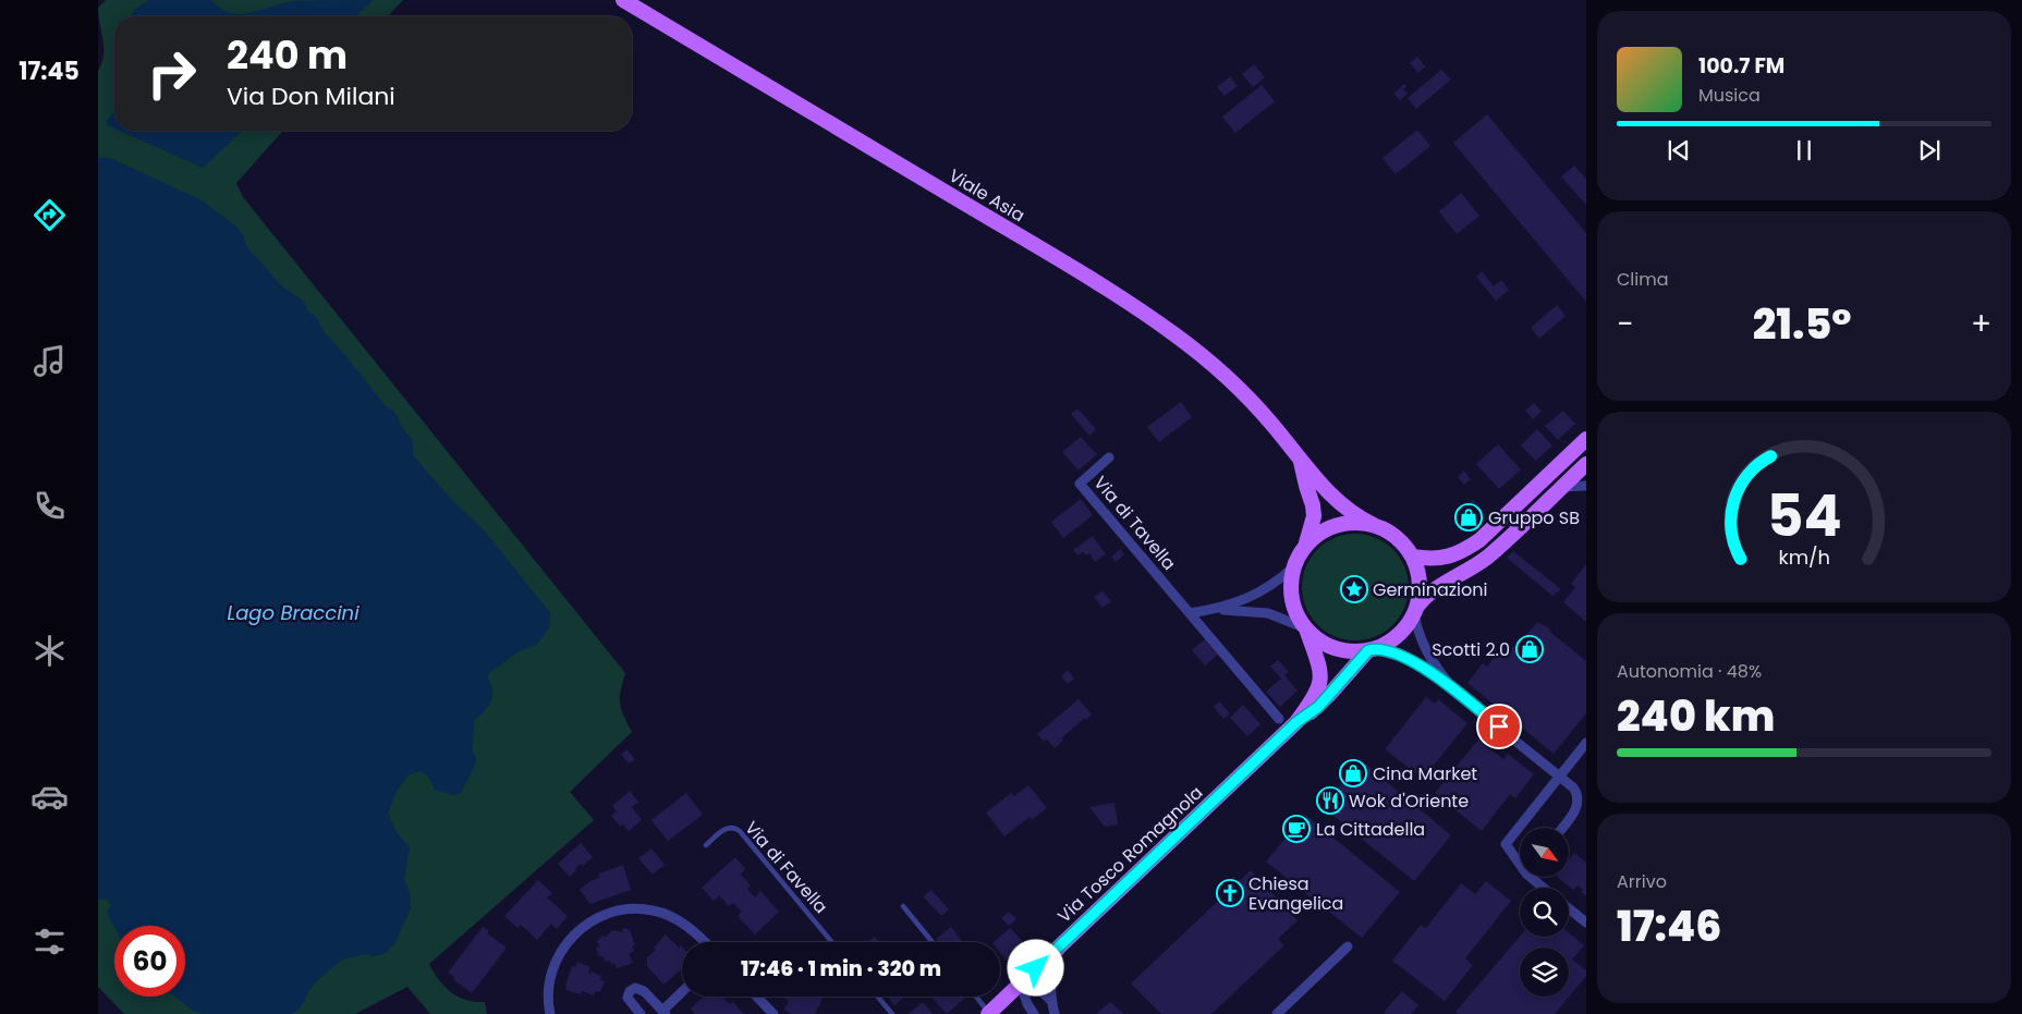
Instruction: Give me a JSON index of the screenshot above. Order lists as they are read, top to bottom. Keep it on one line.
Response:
{"streets":{"main road":["Viale Asia","Via Tosco Romagnola"],"street":["Via di Tavella"],"lane":["Via di Favella"]},"crossings":[["Viale Asia","Via Tosco Romagnola"]],"water":["Lago Braccini"],"places":{"shop":["Gruppo SB","Scotti 2.0","Cina Market"],"place":["Germinazioni"],"restaurant":["Wok d'Oriente"],"cafe":["La Cittadella"],"church":["Chiesa Evangelica"]},"north":"bottom right","page":{"tabs":"17:45","turn":["240 m","Via Don Milani"],"song":["100.7 FM","Musica"],"tile":["Clima",["Autonomia · 48%","240 km"],["Arrivo","17:46"]],"heat":["−","21.5°","+"],"limit":"60","trip":"17:46 · 1 min · 320 m","gauge":["54","km/h"]}}
